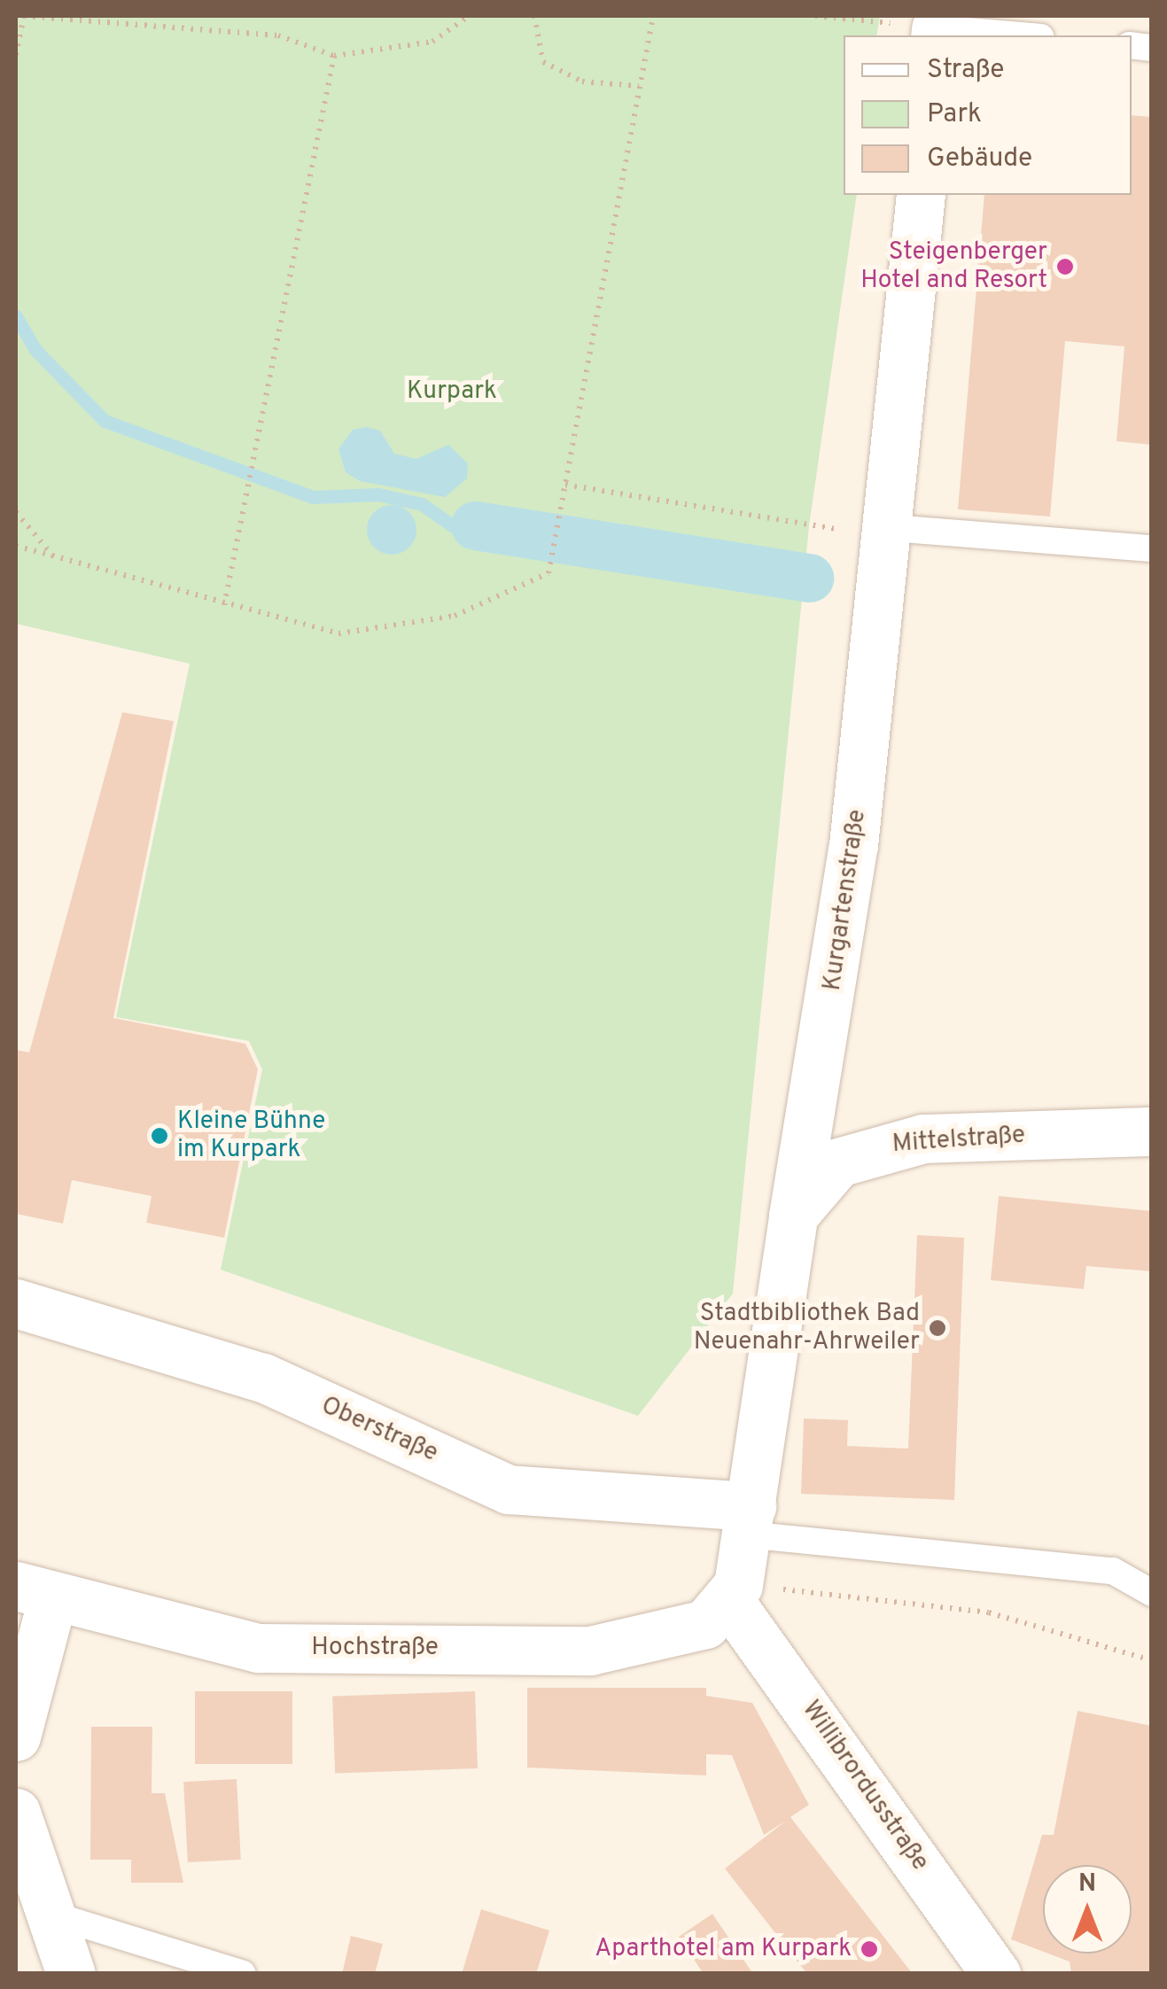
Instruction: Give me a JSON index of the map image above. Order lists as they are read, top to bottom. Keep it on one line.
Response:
{"streets":{"street":["Kurgartenstraße","Mittelstraße","Oberstraße","Hochstraße","Willibrordusstraße"]},"crossings":[["Kurgartenstraße","Mittelstraße"],["Kurgartenstraße","Oberstraße"],["Kurgartenstraße","Hochstraße"],["Kurgartenstraße","Willibrordusstraße"],["Hochstraße","Willibrordusstraße"]],"parks":["Kurpark"],"places":["Steigenberger Hotel and Resort","Kleine Bühne im Kurpark","Stadtbibliothek Bad Neuenahr-Ahrweiler","Aparthotel am Kurpark"],"legend":["Straße","Park","Gebäude"],"north":"top"}
